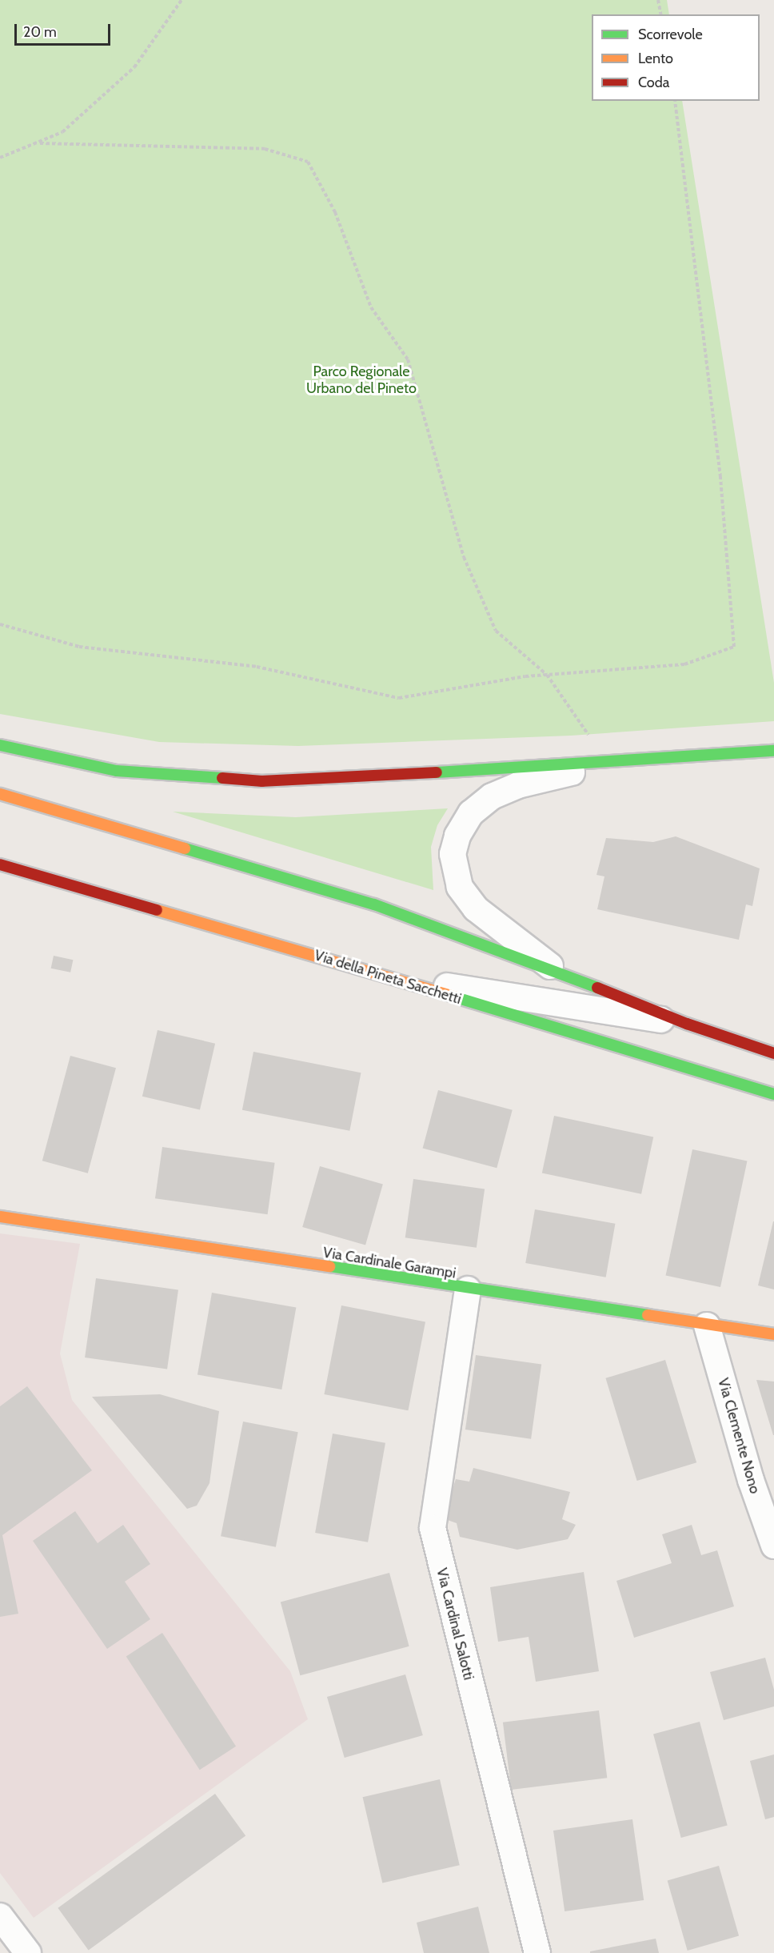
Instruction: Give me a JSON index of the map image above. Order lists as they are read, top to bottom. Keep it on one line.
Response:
{"streets":{"main road":["Via della Pineta Sacchetti","Via Cardinale Garampi"],"street":["Via Clemente Nono","Via Cardinal Salotti"]},"crossings":[["Via Cardinale Garampi","Via Clemente Nono"],["Via Cardinale Garampi","Via Cardinal Salotti"]],"parks":["Parco Regionale Urbano del Pineto"],"legend":["Scorrevole","Lento","Coda"],"scale_bar":"20 m"}
